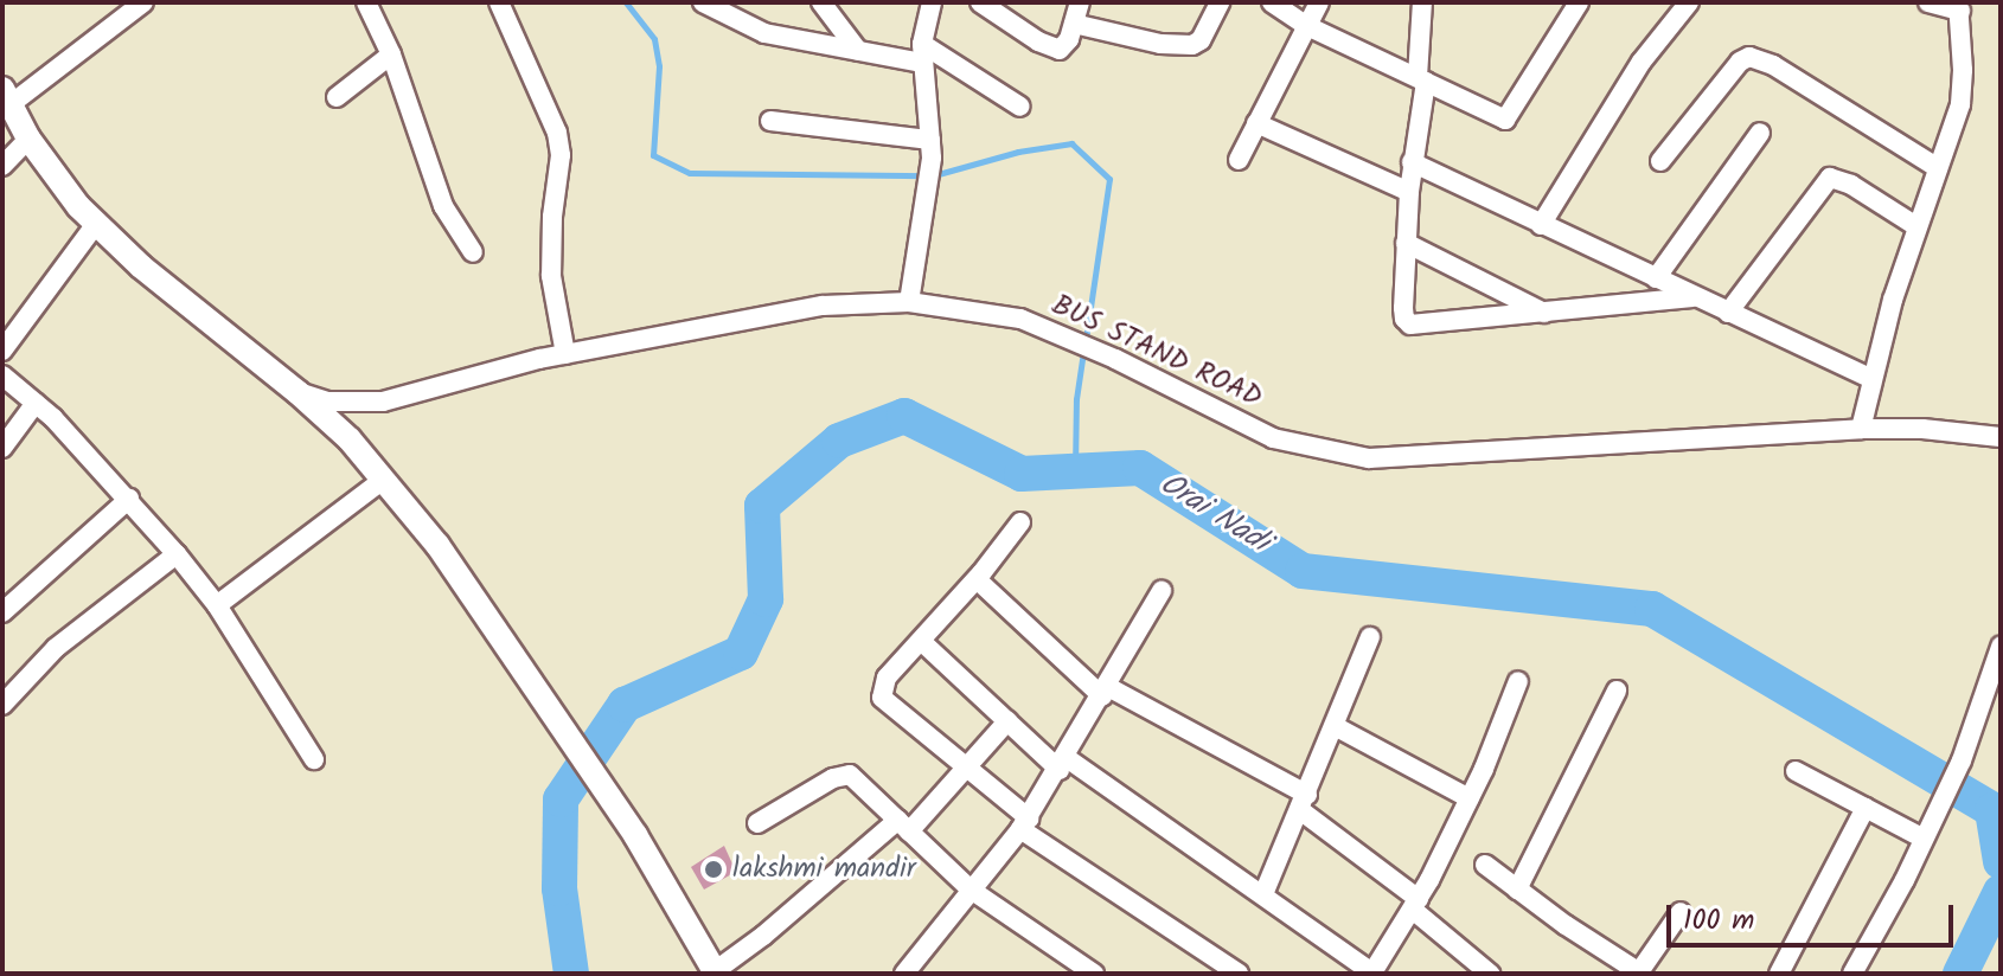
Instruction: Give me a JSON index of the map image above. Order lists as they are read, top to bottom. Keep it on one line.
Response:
{"streets":{"street":["BUS STAND ROAD"]},"water":["Orai Nadi"],"places":["lakshmi mandir"],"scale_bar":"100 m"}
